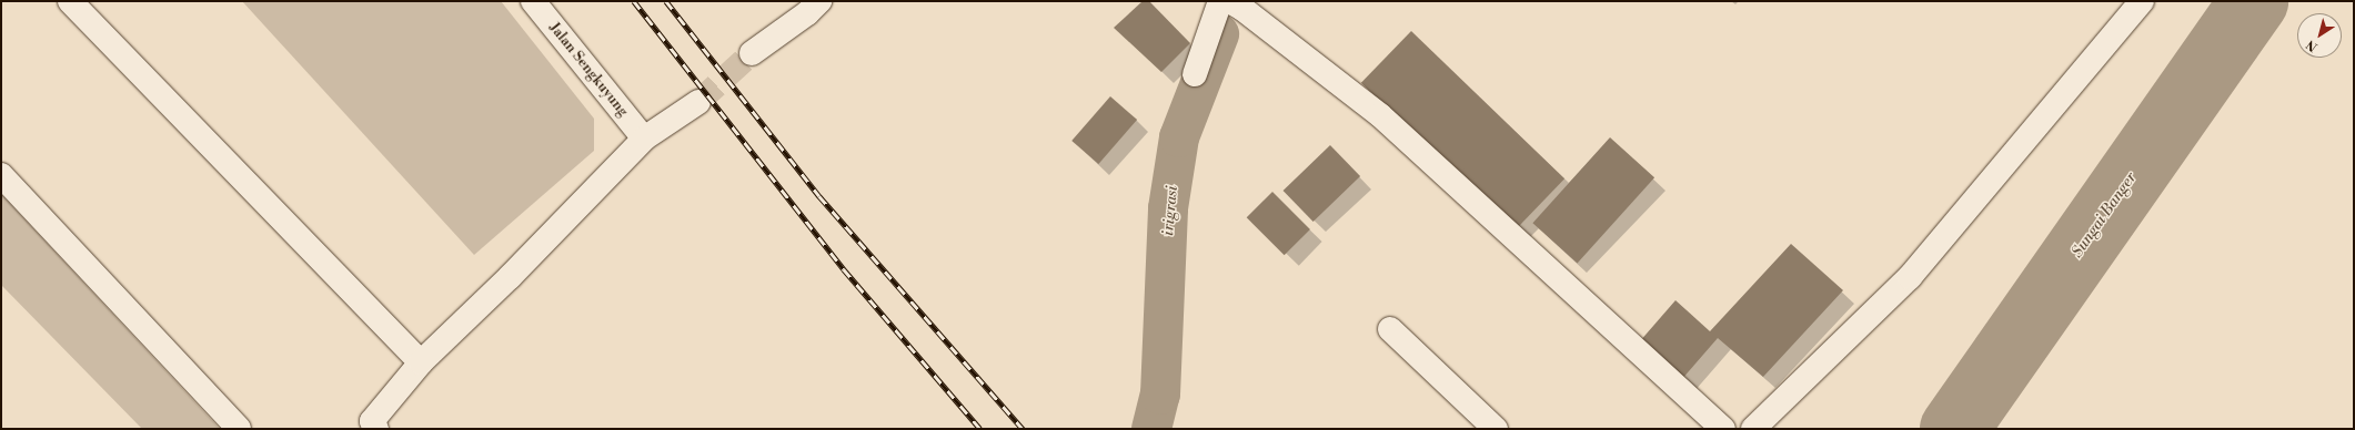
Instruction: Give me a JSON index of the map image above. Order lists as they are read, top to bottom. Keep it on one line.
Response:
{"streets":{"street":["Jalan Sengkuyung"]},"water":["irigrasi","Sungai Banger"],"north":"bottom left"}
